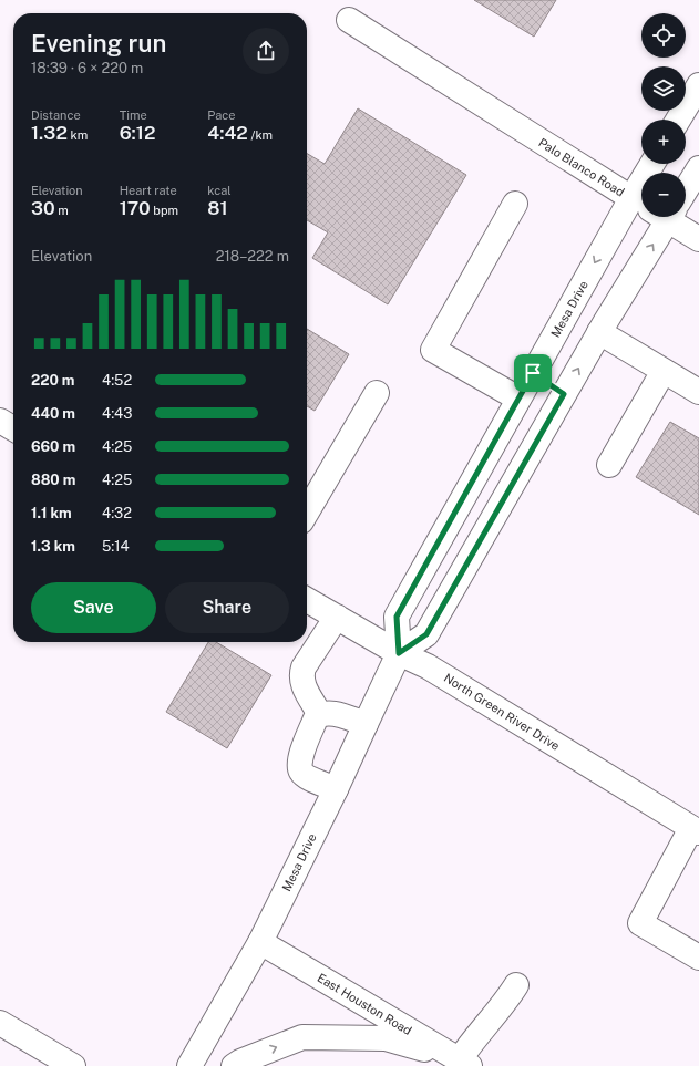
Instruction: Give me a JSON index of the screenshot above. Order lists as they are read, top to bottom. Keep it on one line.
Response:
{"streets":{"main road":["Palo Blanco Road","Mesa Drive","North Green River Drive","East Houston Road"]},"crossings":[["Mesa Drive","North Green River Drive"],["Mesa Drive","East Houston Road"]],"page":{"map_buttons":["+","−"],"heading":["Evening run","18:39 · 6 × 220 m"],"stats":[["Distance","1.32 km"],["Time","6:12"],["Pace","4:42 /km"],["Elevation","30 m"],["Heart rate","170 bpm"],["kcal","81"]],"chart":["Elevation","218–222 m"],"list":[{"name":"220 m","note":"4:52"},{"name":"440 m","note":"4:43"},{"name":"660 m","note":"4:25"},{"name":"880 m","note":"4:25"},{"name":"1.1 km","note":"4:32"},{"name":"1.3 km","note":"5:14"}],"buttons":["Save","Share"]}}
